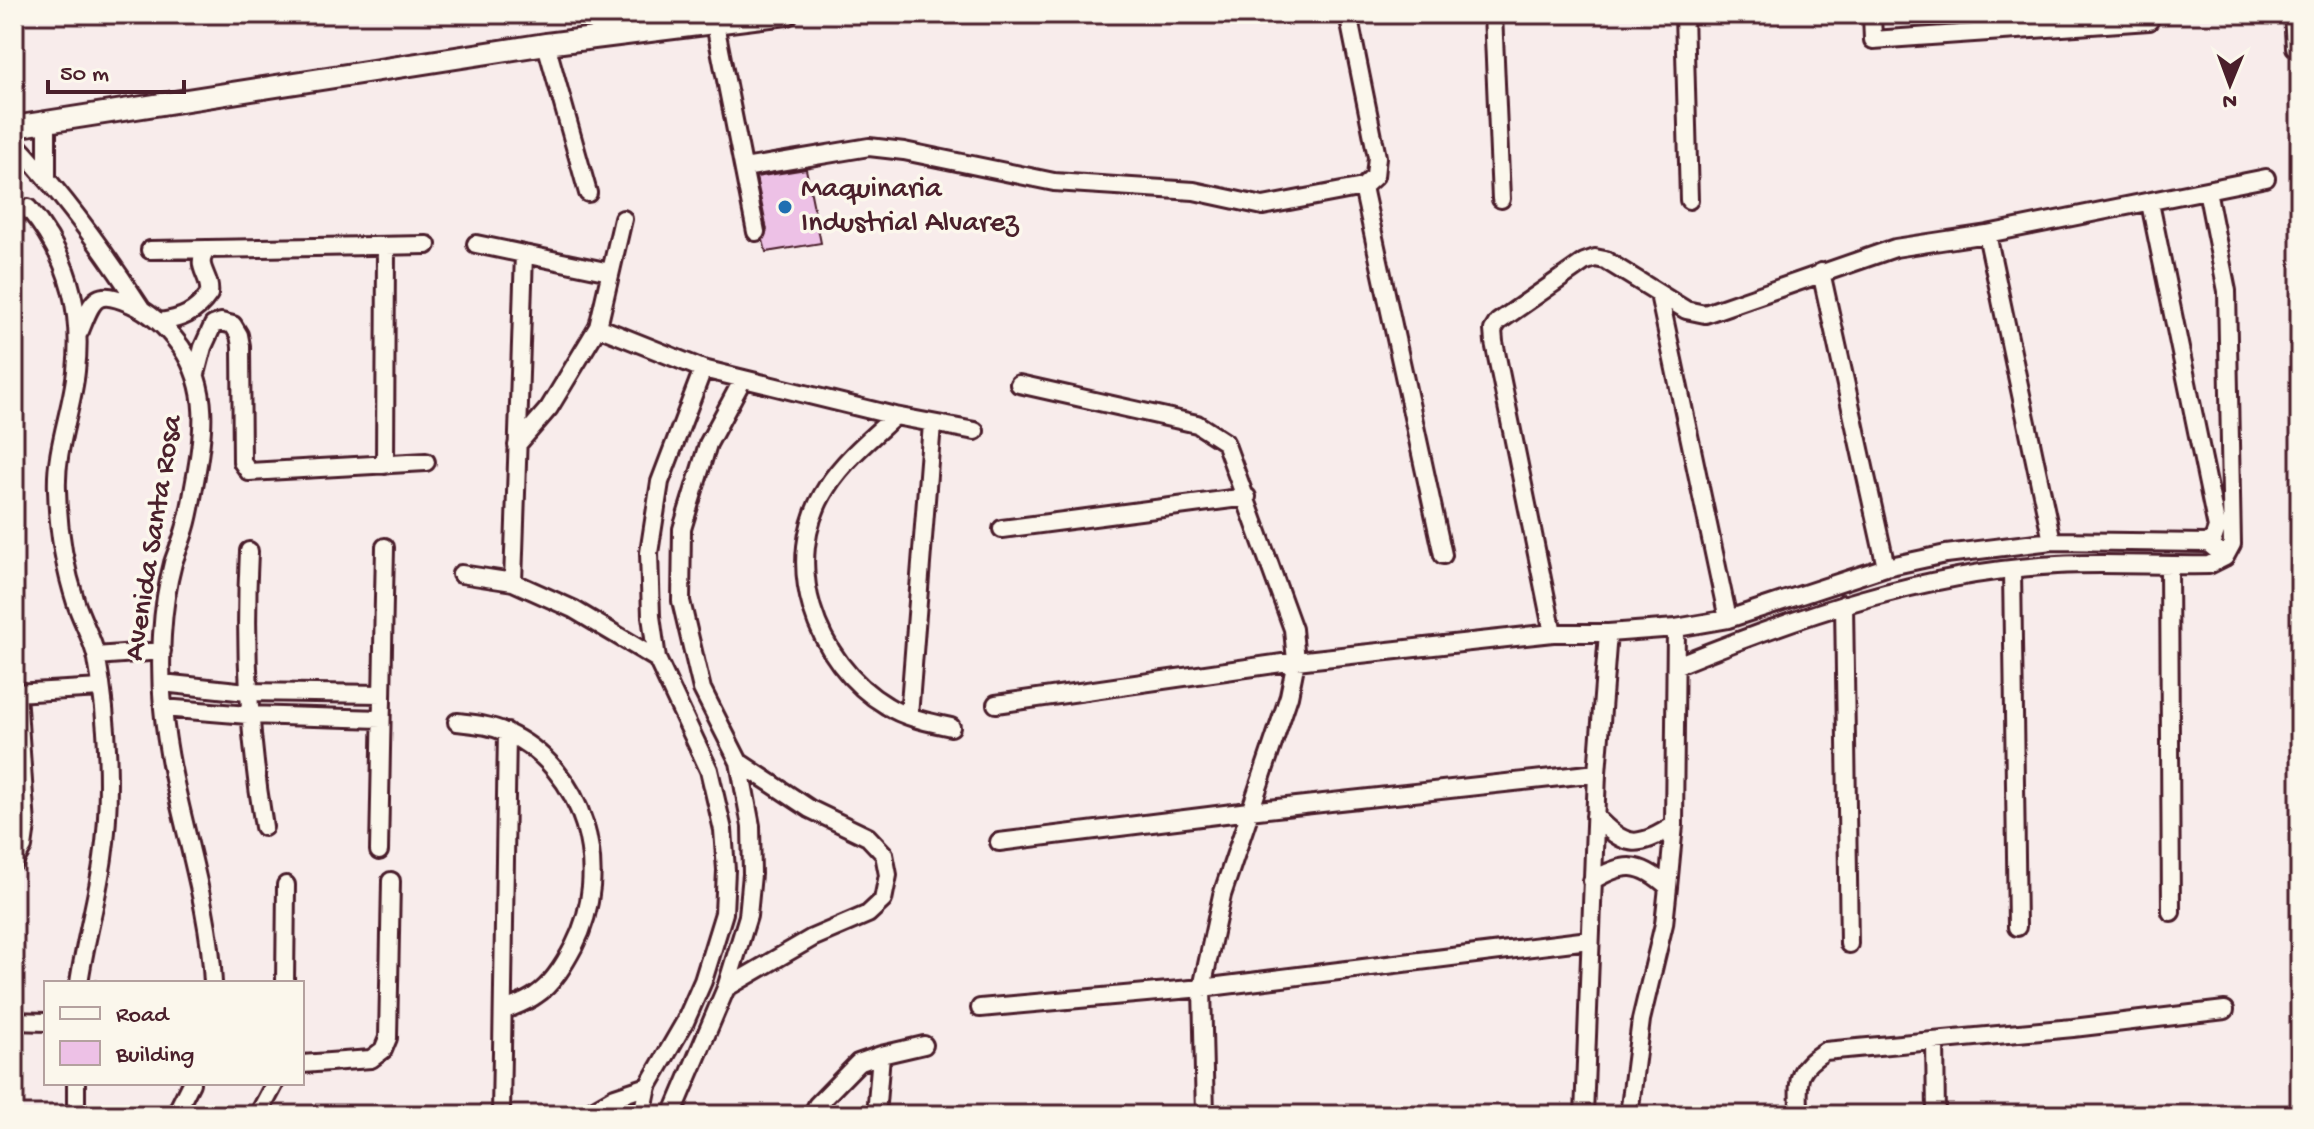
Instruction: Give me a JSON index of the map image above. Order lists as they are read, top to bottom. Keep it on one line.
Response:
{"streets":{"street":["Avenida Santa Rosa"]},"places":["Maquinaria Industrial Alvarez"],"legend":["Road","Building"],"scale_bar":"50 m","north":"bottom"}
